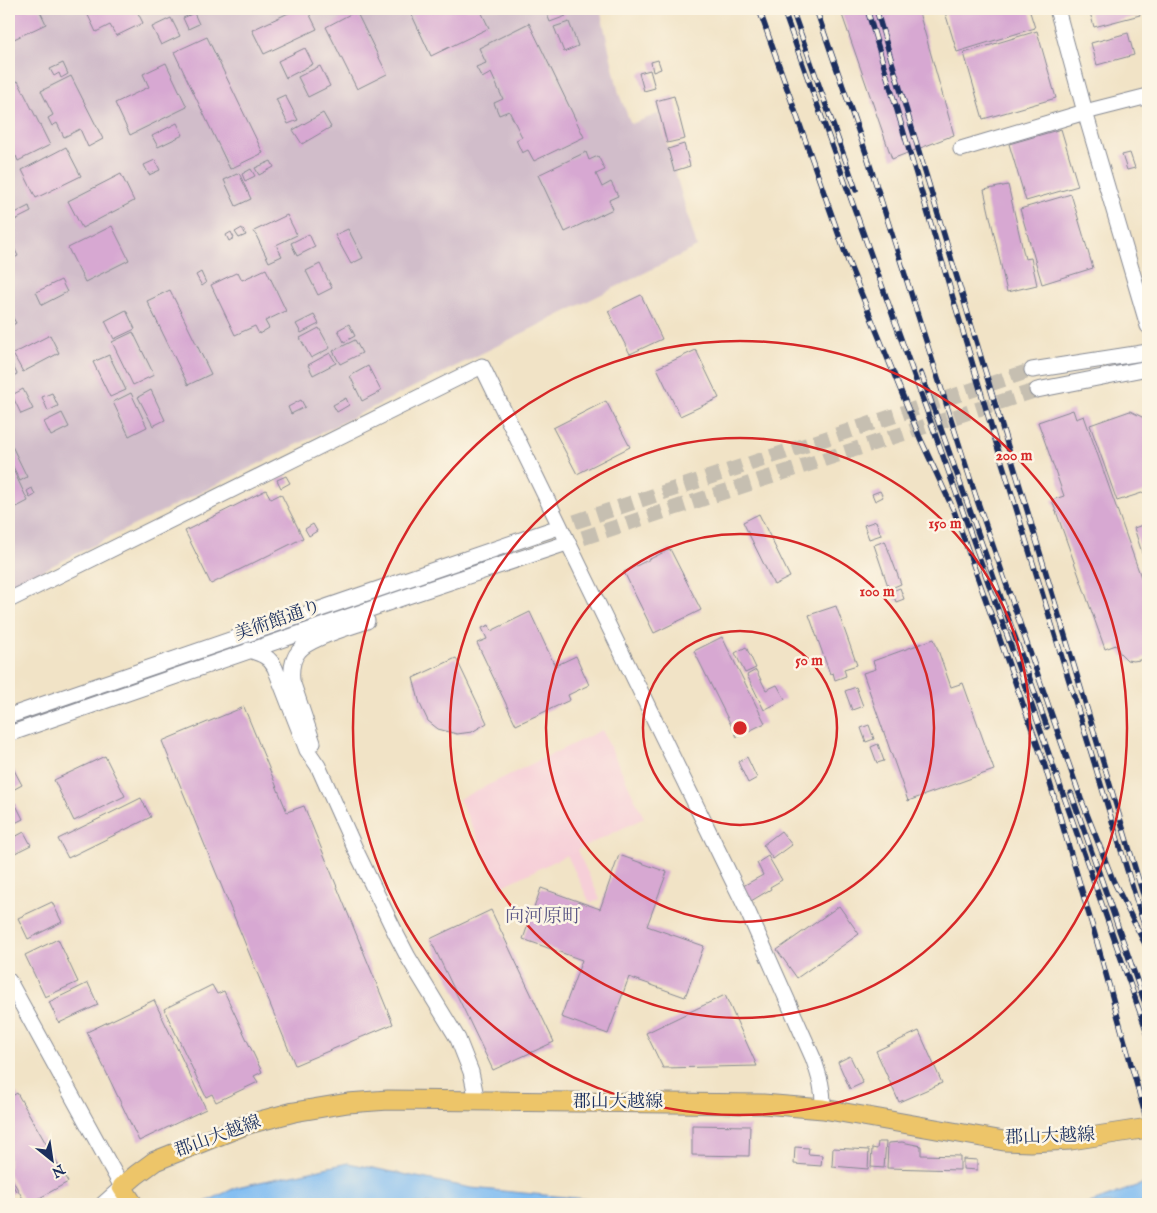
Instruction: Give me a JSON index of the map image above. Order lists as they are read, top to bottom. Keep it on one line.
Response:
{"streets":{"main road":["郡山大越線"],"street":["美術館通り"]},"districts":["向河原町"],"north":"bottom right","rings":["200 m","150 m","100 m","50 m"]}
